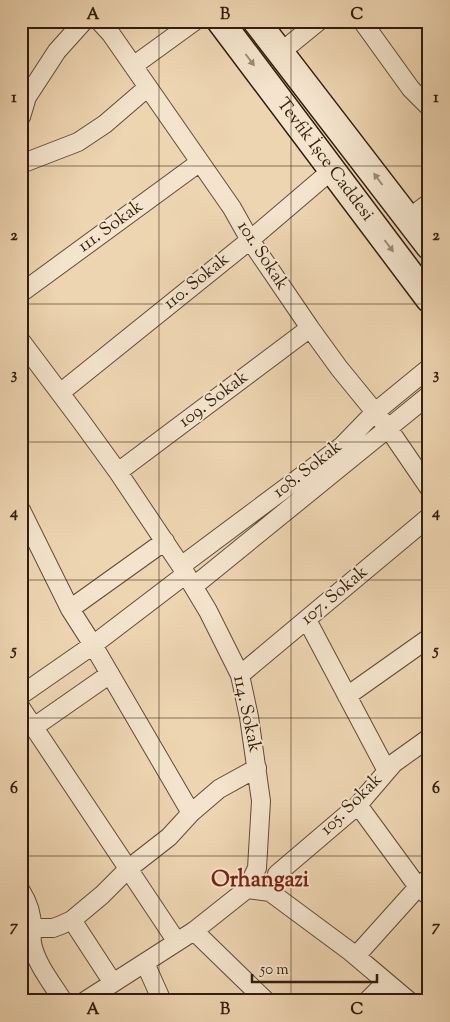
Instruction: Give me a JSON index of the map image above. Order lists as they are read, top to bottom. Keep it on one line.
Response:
{"streets":{"main road":["Tevfik İşce Caddesi"],"street":["111. Sokak","101. Sokak","110. Sokak","109. Sokak","108. Sokak","107. Sokak","114. Sokak","105. Sokak"]},"crossings":[["Tevfik İşce Caddesi","110. Sokak"],["111. Sokak","101. Sokak"],["101. Sokak","110. Sokak"],["101. Sokak","109. Sokak"],["101. Sokak","108. Sokak"],["110. Sokak","114. Sokak"],["109. Sokak","114. Sokak"],["108. Sokak","114. Sokak"],["107. Sokak","114. Sokak"]],"districts":["Orhangazi"],"scale_bar":"50 m","grid":{"columns":["A","B","C"],"rows":["1","2","3","4","5","6","7"]}}
